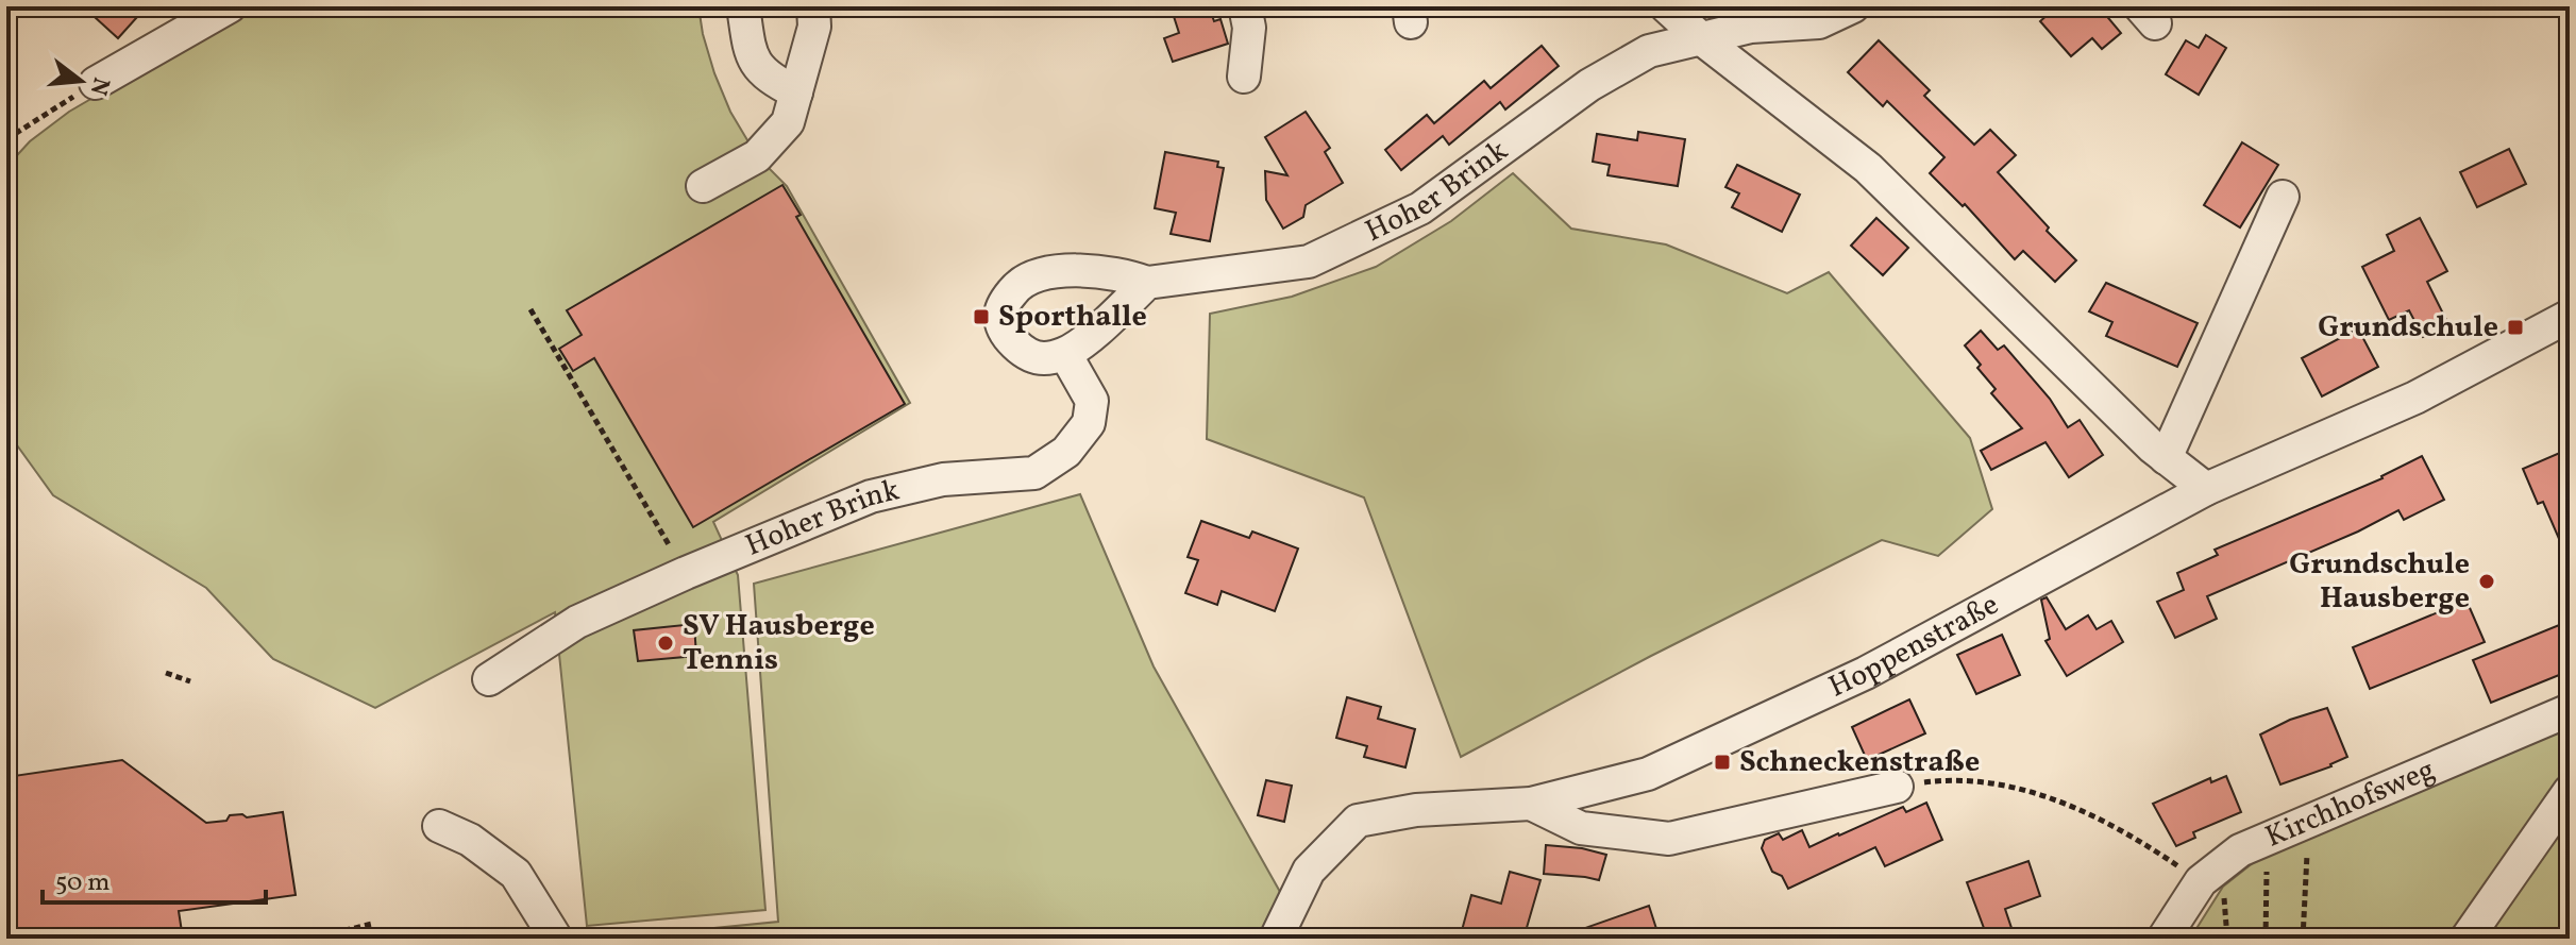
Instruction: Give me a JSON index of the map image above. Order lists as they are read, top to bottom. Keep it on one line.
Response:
{"streets":{"street":["Hoher Brink","Hoppenstraße","Kirchhofsweg"]},"places":{"transit":["Sporthalle","Grundschule","Schneckenstraße"],"other":["Grundschule Hausberge","SV Hausberge Tennis"]},"scale_bar":"50 m","north":"right"}
